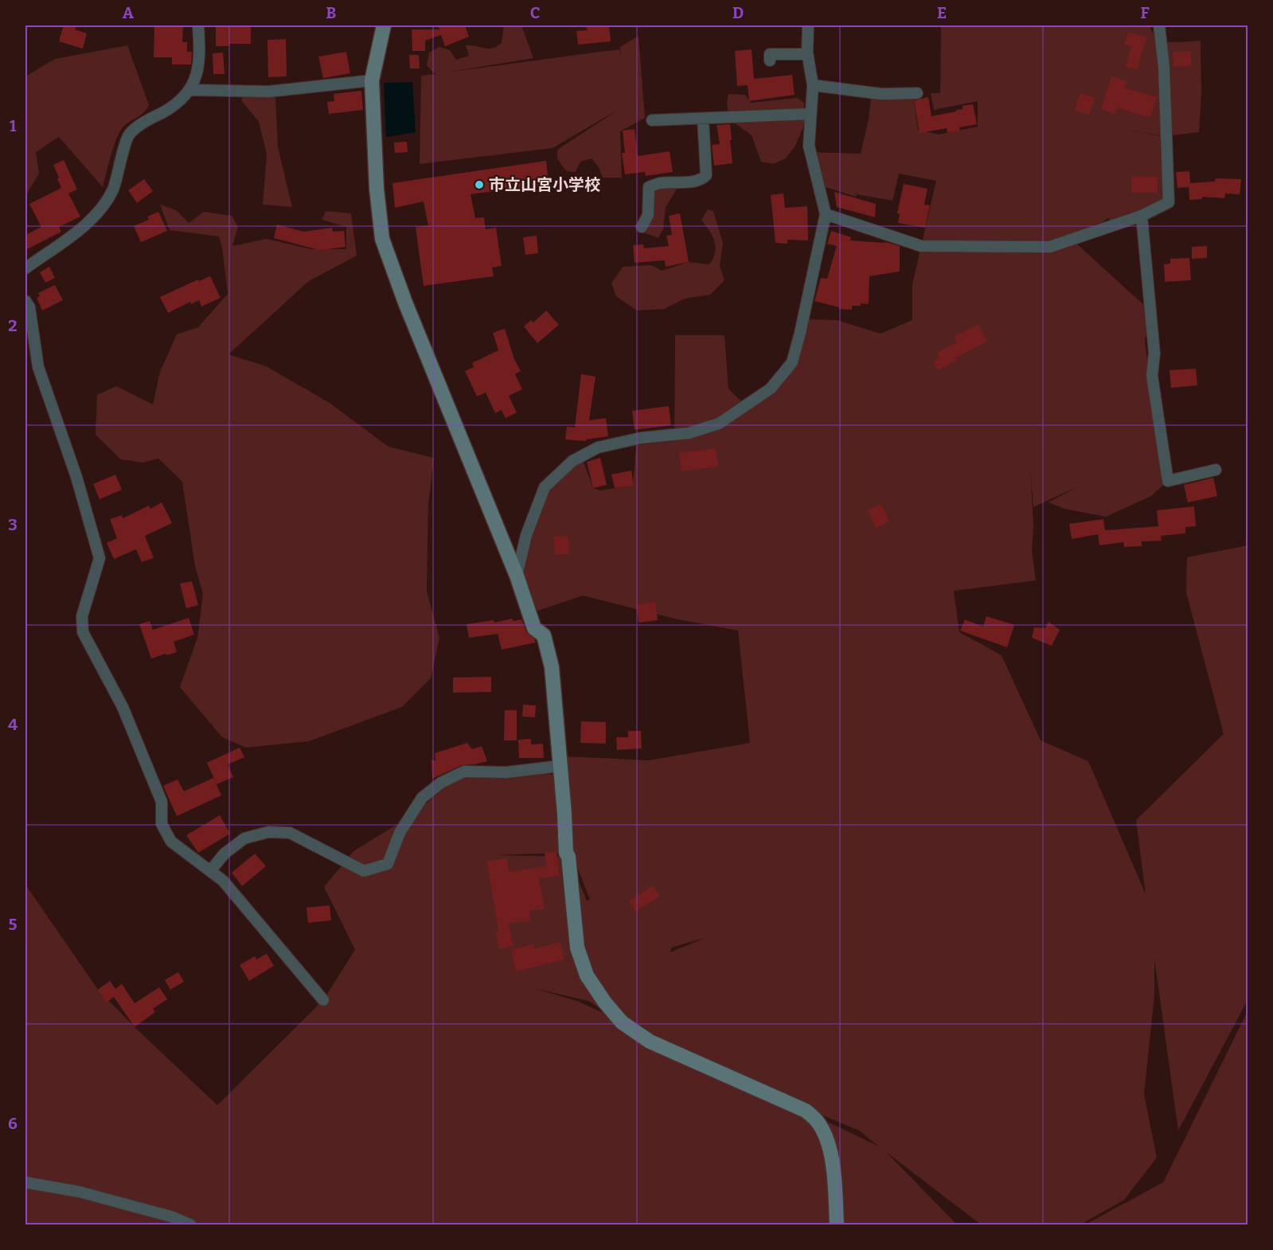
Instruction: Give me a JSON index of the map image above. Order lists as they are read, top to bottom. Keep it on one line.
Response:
{"places":["市立山宮小学校"],"grid":{"columns":["A","B","C","D","E","F"],"rows":["1","2","3","4","5","6"]}}
